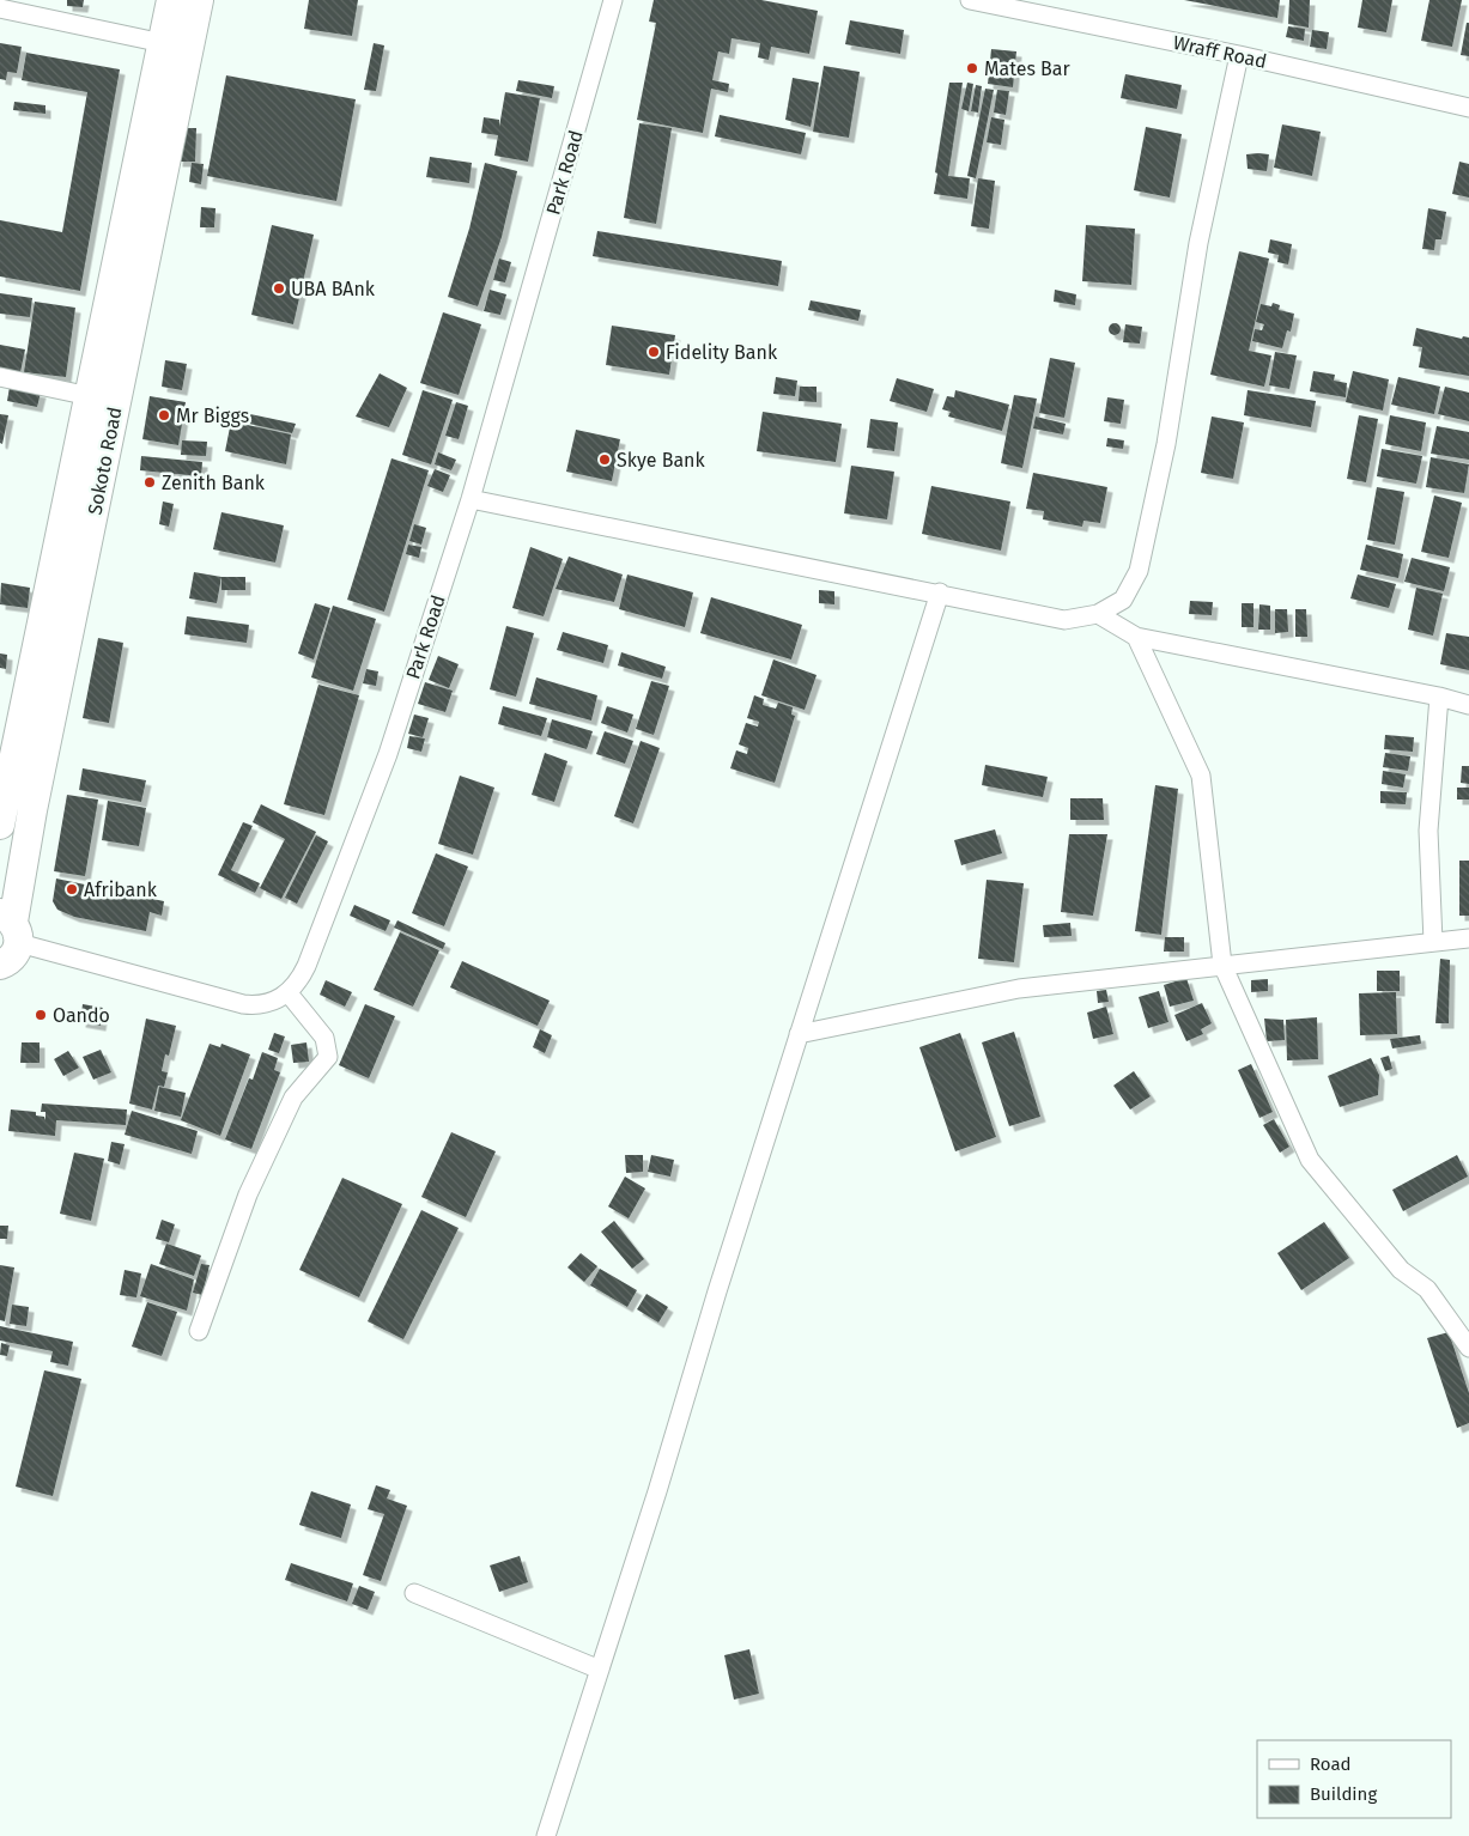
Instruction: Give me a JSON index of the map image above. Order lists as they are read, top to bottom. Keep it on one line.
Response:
{"streets":{"main road":["Sokoto Road"],"street":["Wraff Road","Park Road"]},"places":["Mates Bar","UBA BAnk","Fidelity Bank","Mr Biggs","Skye Bank","Zenith Bank","Afribank","Oando"],"legend":["Road","Building"]}
